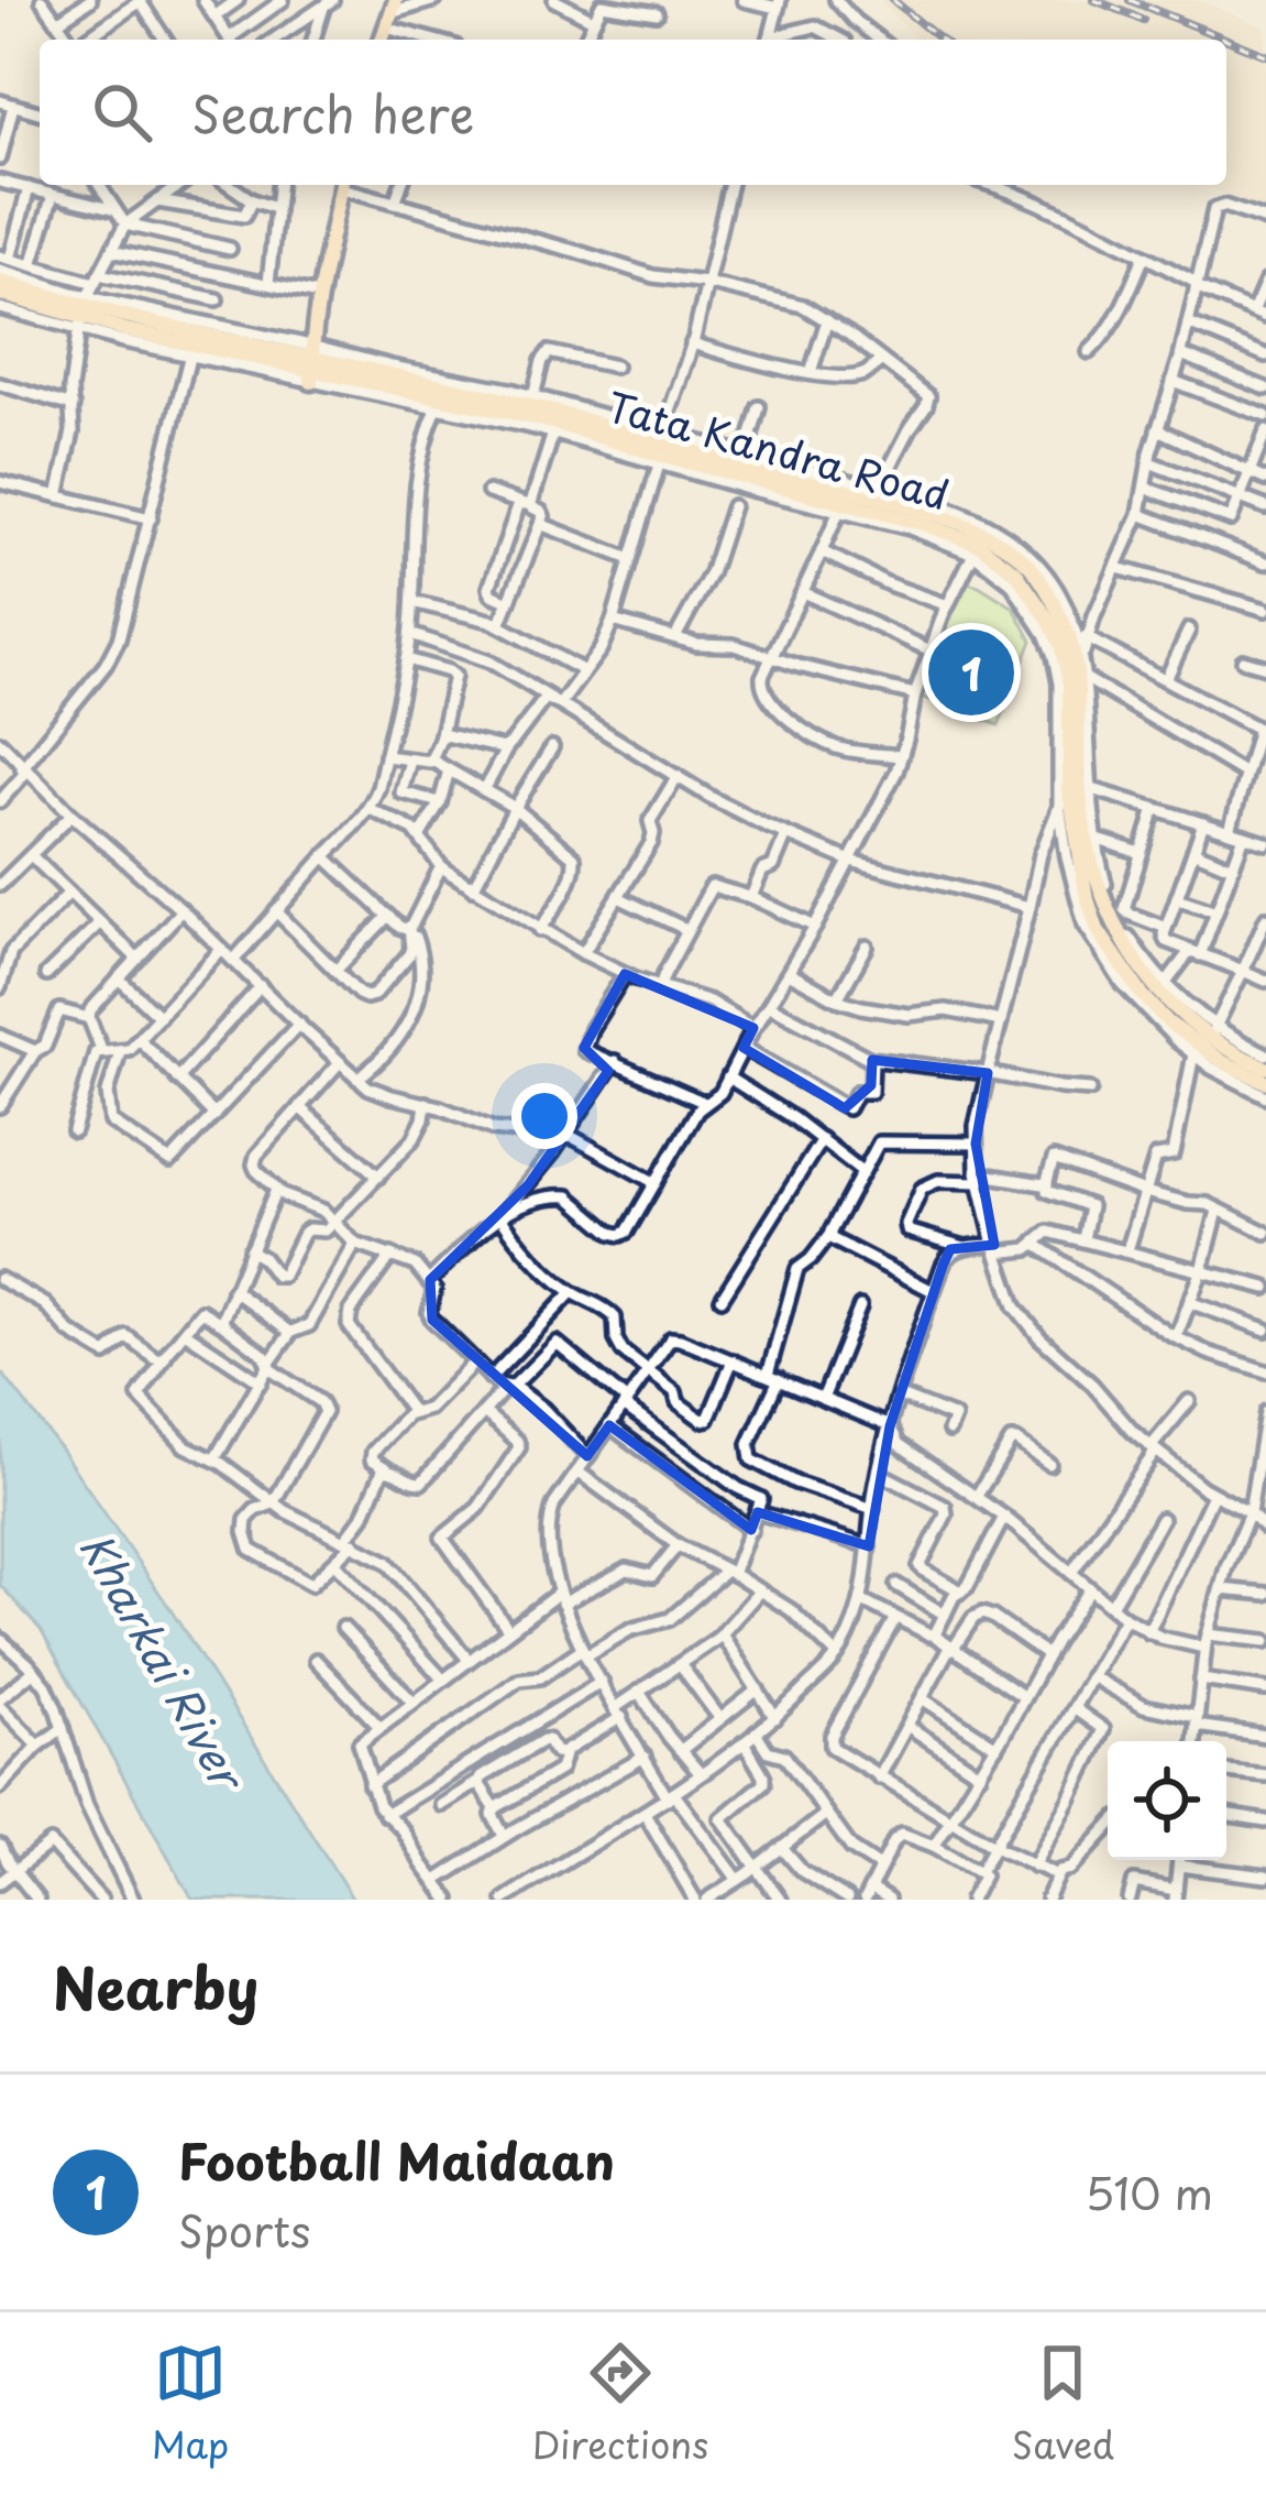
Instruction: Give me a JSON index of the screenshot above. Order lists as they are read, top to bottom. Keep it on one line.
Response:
{"streets":{"main road":["Tata Kandra Road"]},"water":["Kharkai River"],"page":{"search":"Search here","pins":"1","heading":"Nearby","list":[{"mark":"1","name":"Football Maidaan","note":"Sports","value":"510 m"}],"nav":["Map","Directions","Saved"]}}
